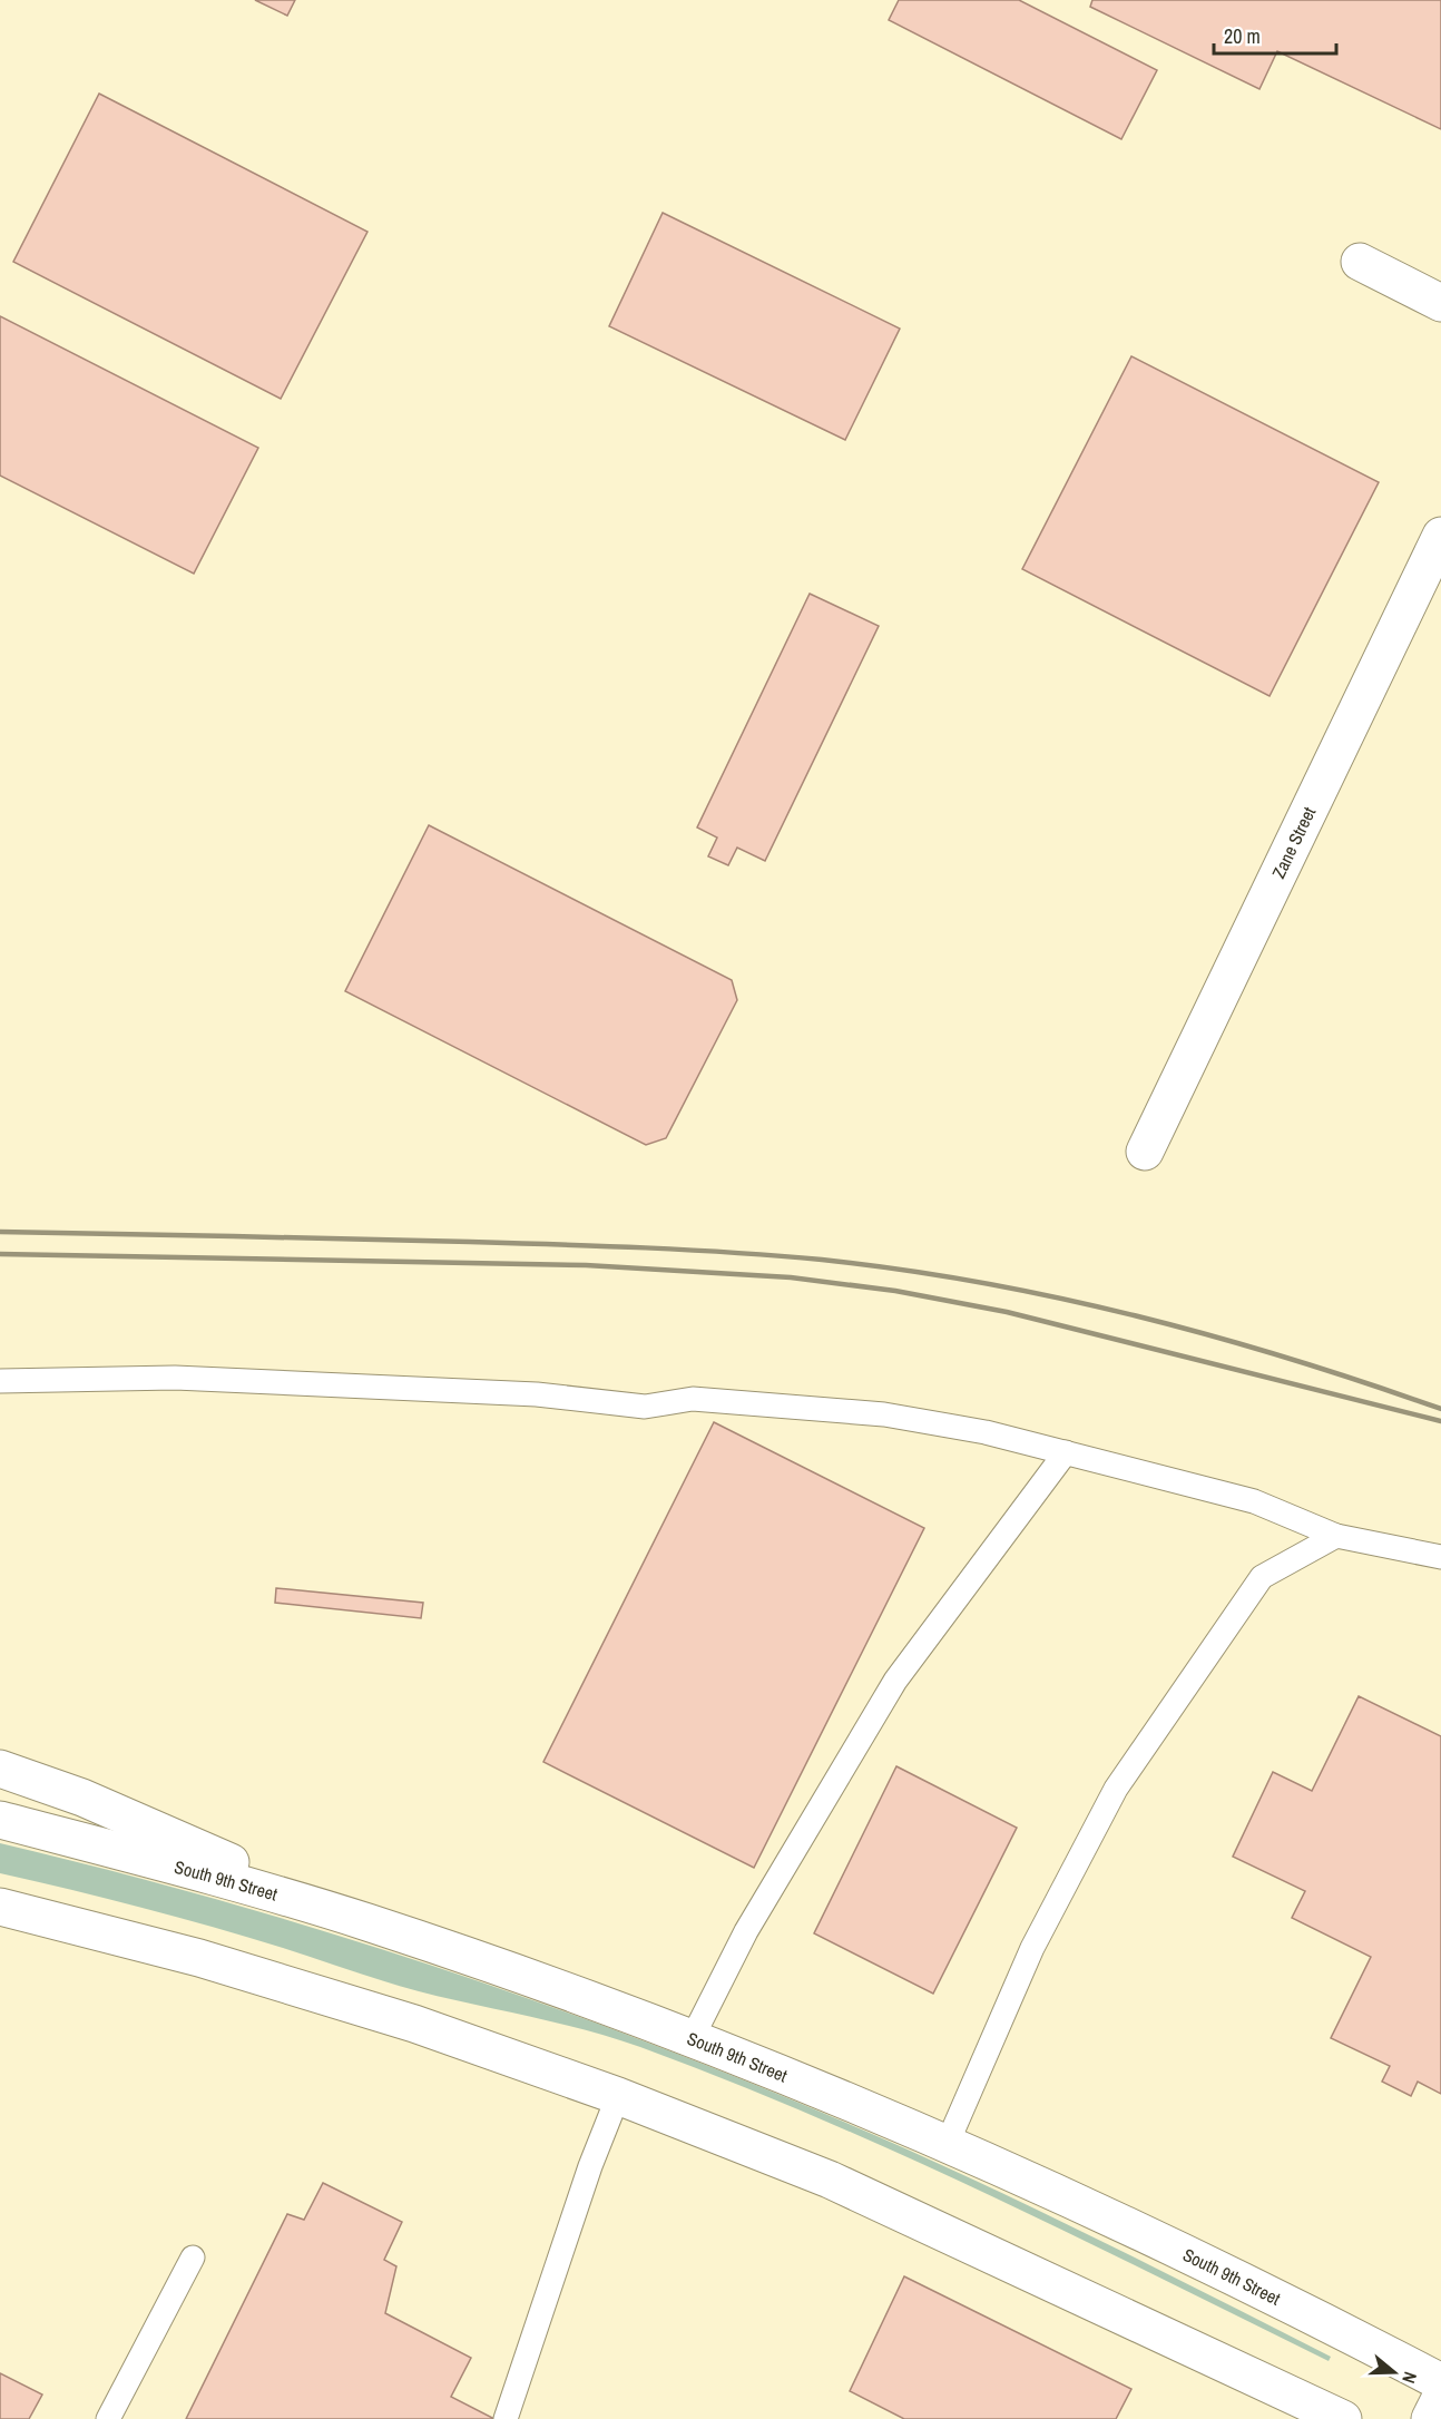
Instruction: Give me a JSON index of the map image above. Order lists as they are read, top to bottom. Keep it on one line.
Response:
{"streets":{"main road":["Zane Street","South 9th Street"]},"scale_bar":"20 m","north":"right"}
